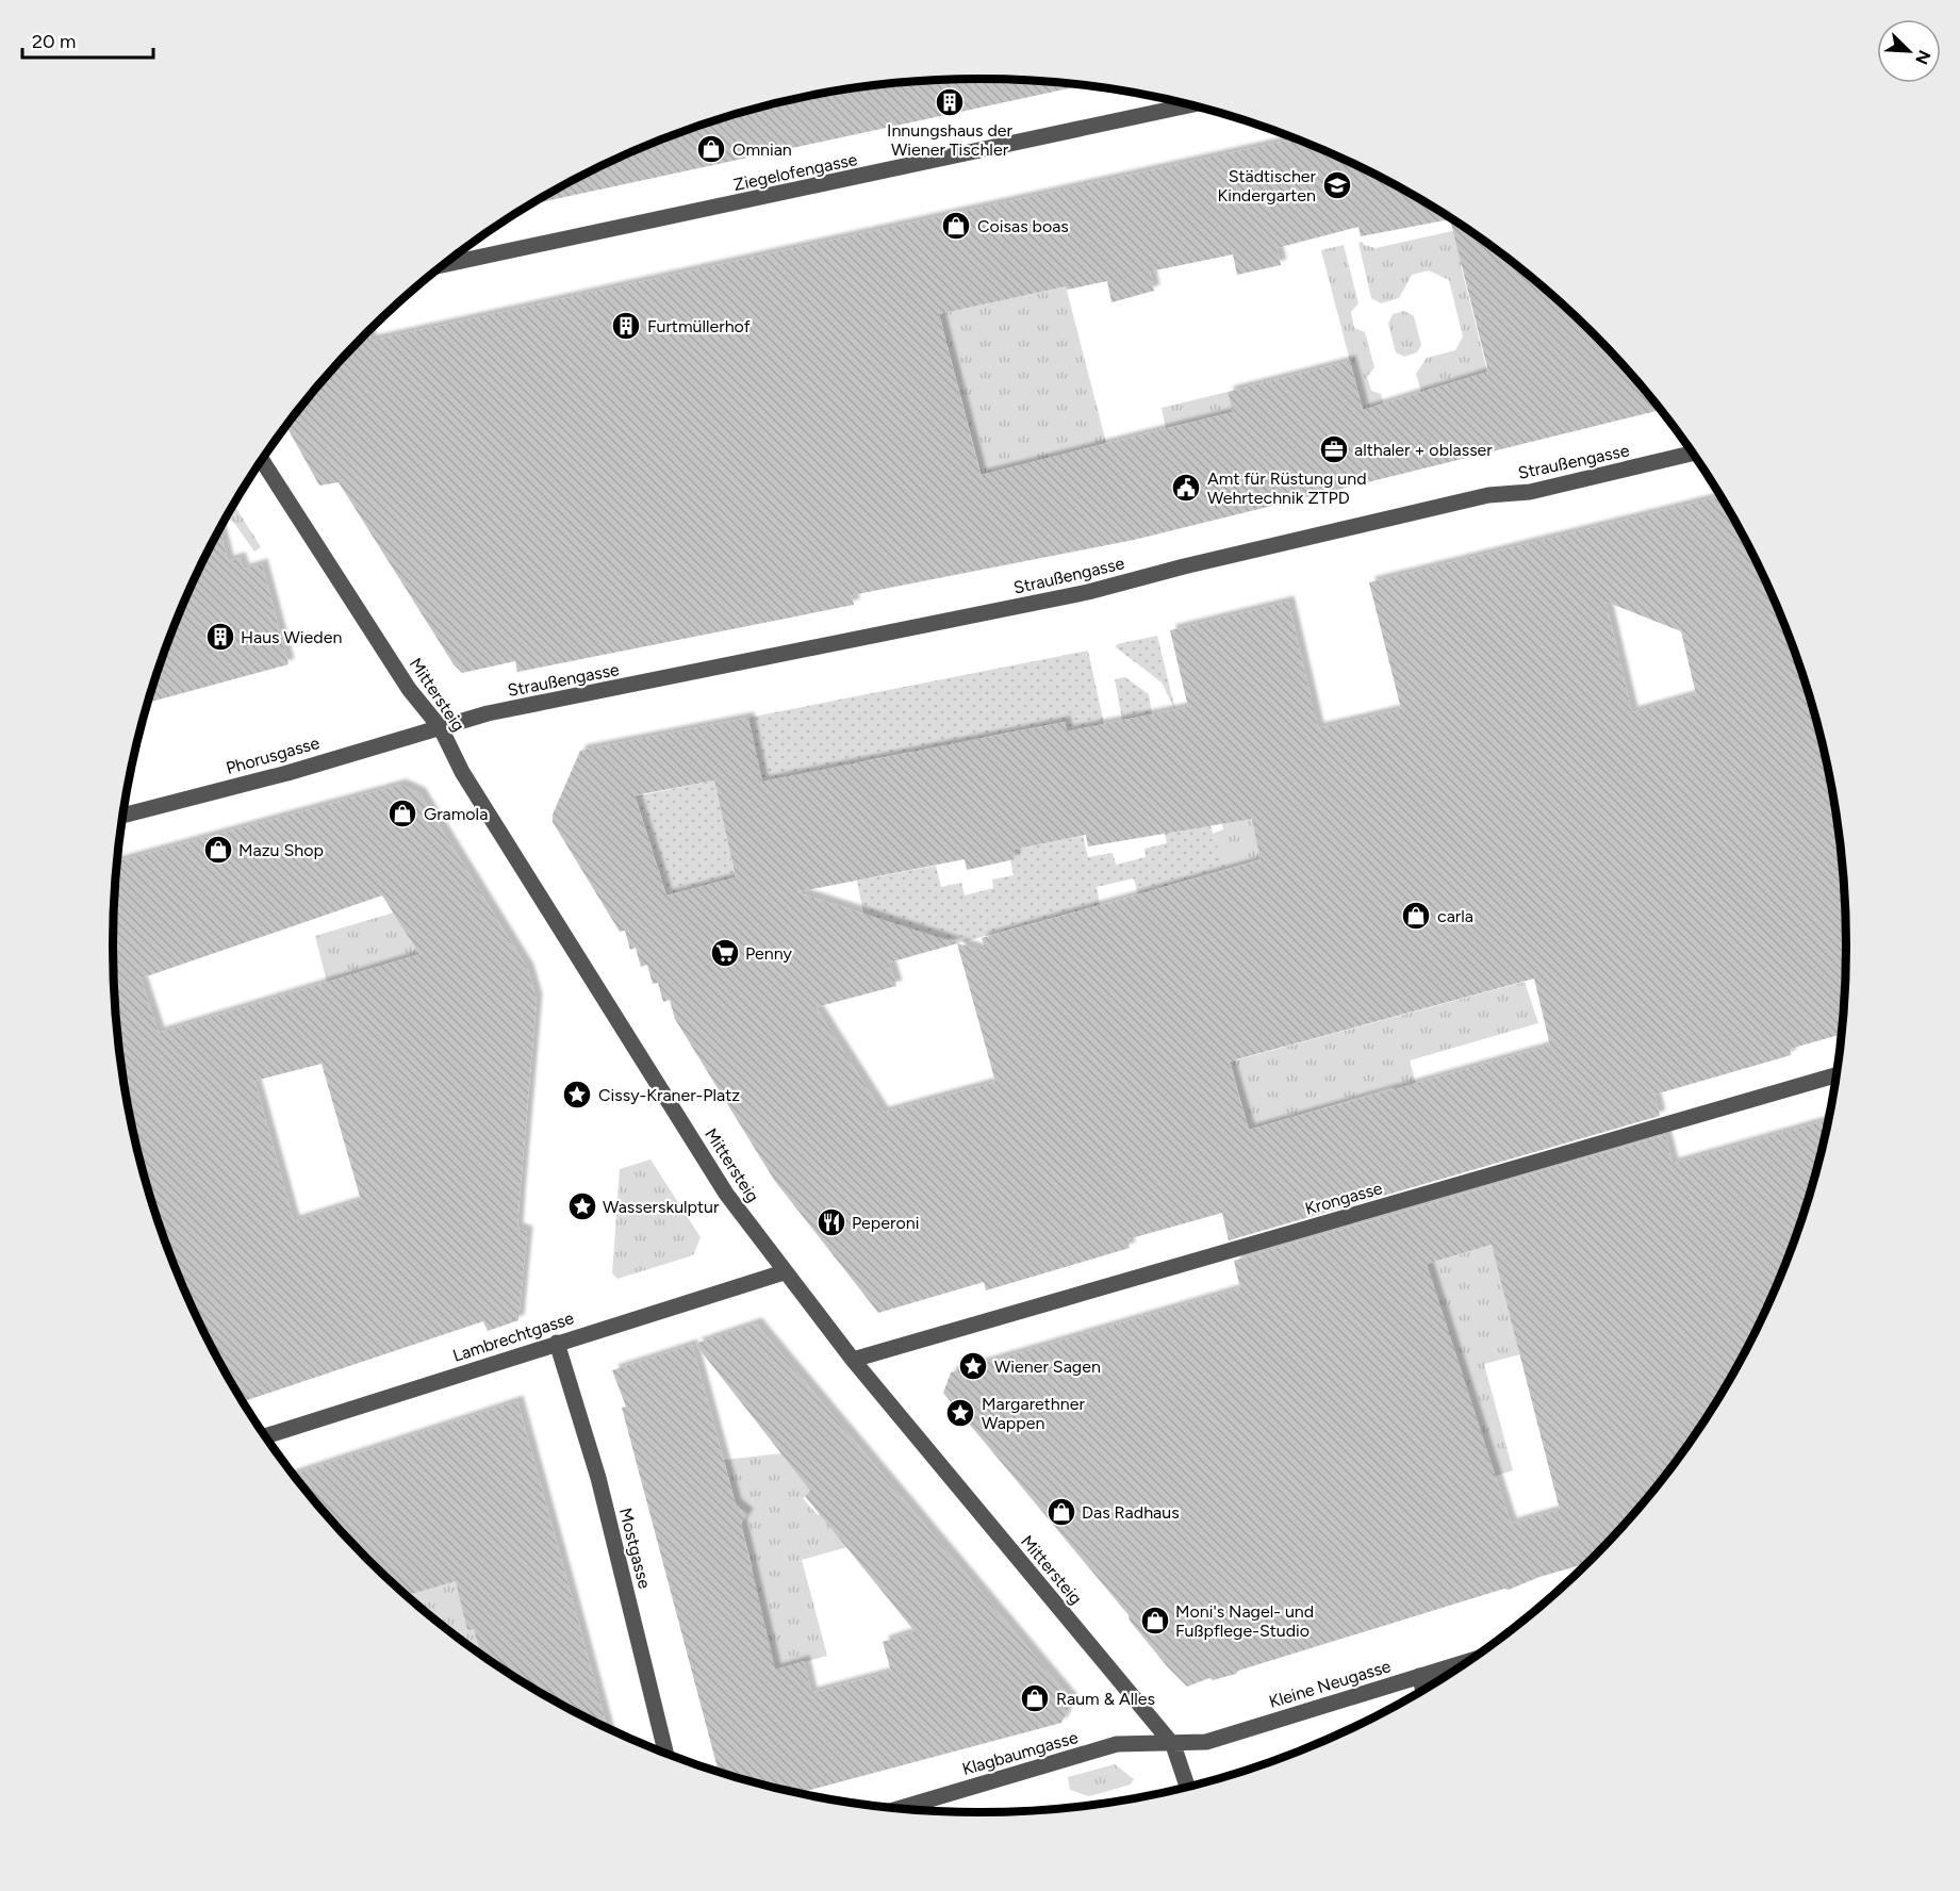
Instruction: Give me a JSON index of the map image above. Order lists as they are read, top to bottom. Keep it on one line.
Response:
{"streets":{"street":["Ziegelofengasse","Straußengasse","Mittersteig","Phorusgasse","Krongasse","Lambrechtgasse","Mostgasse","Kleine Neugasse","Klagbaumgasse"]},"crossings":[["Straußengasse","Mittersteig"],["Straußengasse","Phorusgasse"],["Mittersteig","Phorusgasse"],["Mittersteig","Krongasse"],["Mittersteig","Lambrechtgasse"],["Mittersteig","Kleine Neugasse"],["Mittersteig","Klagbaumgasse"],["Lambrechtgasse","Mostgasse"],["Kleine Neugasse","Klagbaumgasse"]],"places":{"building":["Innungshaus der Wiener Tischler","Furtmüllerhof","Haus Wieden"],"shop":["Omnian","Coisas boas","Gramola","Mazu Shop","carla","Das Radhaus","Moni's Nagel- und Fußpflege-Studio","Raum & Alles"],"school or university":["Städtischer Kindergarten"],"office":["althaler + oblasser"],"public building":["Amt für Rüstung und Wehrtechnik ZTPD"],"supermarket":["Penny"],"place":["Cissy-Kraner-Platz","Wasserskulptur","Wiener Sagen","Margarethner Wappen"],"restaurant":["Peperoni"]},"scale_bar":"20 m","north":"bottom right"}
